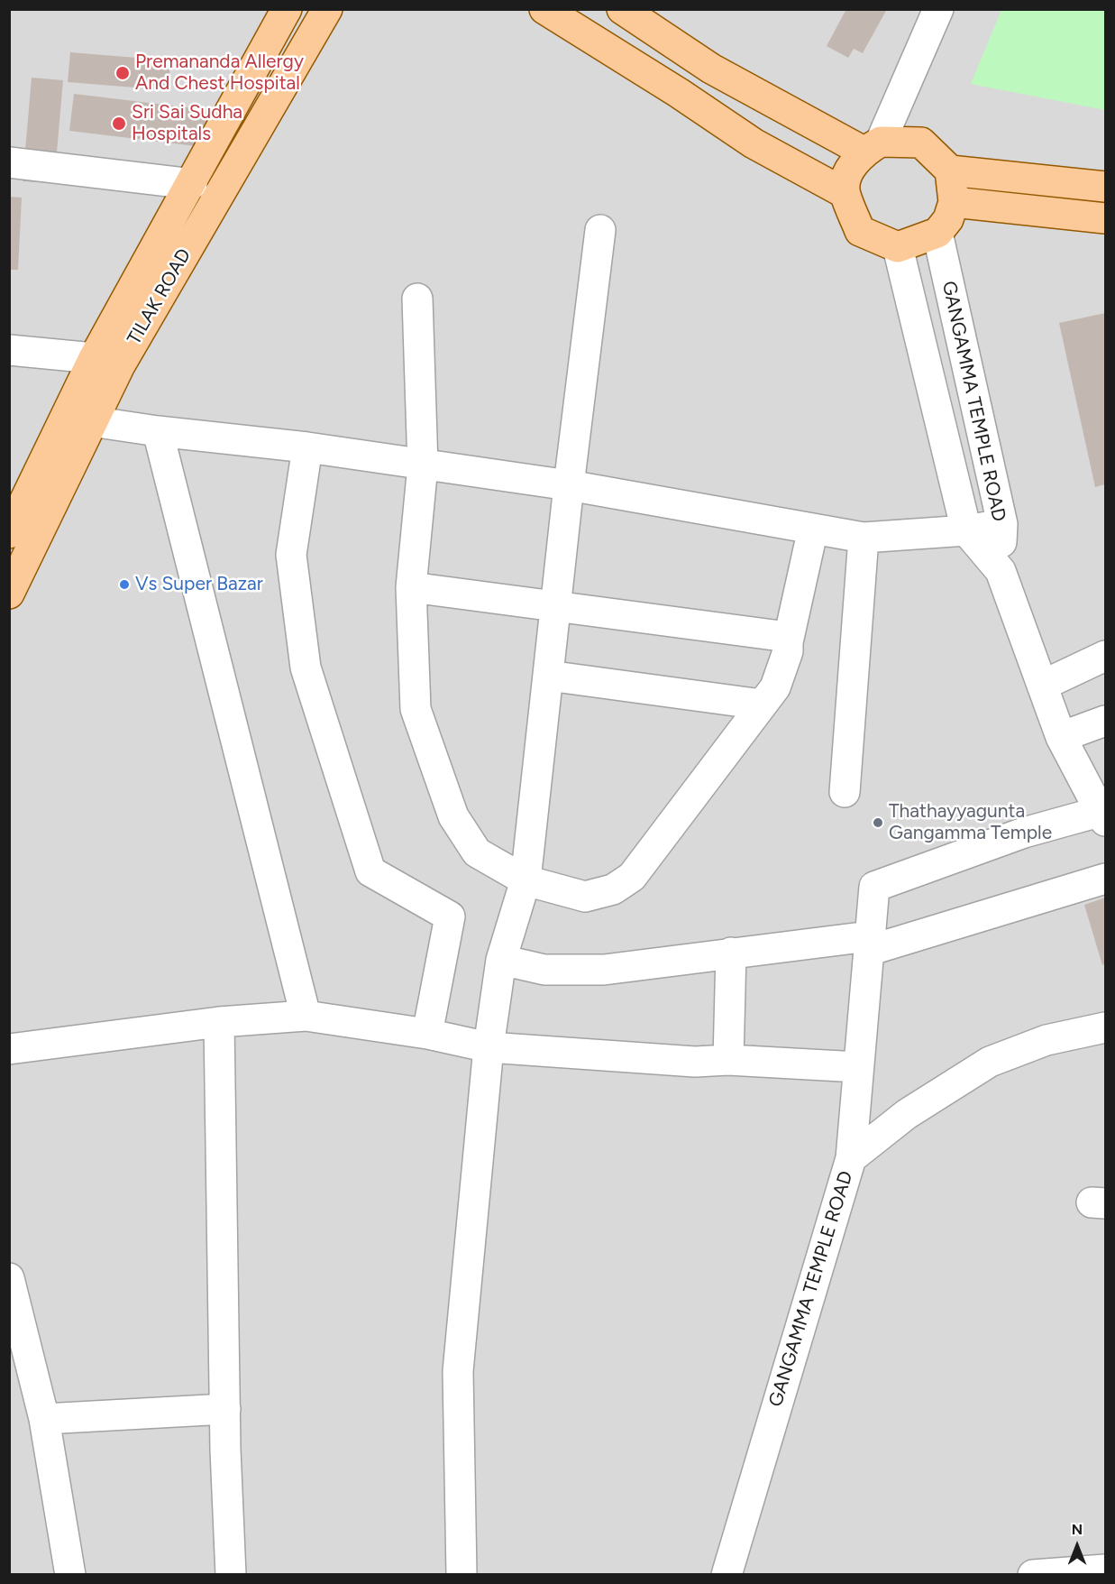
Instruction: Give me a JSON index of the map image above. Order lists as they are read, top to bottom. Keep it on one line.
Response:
{"streets":{"main road":["TILAK ROAD"],"street":["GANGAMMA TEMPLE ROAD"]},"places":["Premananda Allergy And Chest Hospital","Sri Sai Sudha Hospitals","Vs Super Bazar","Thathayyagunta Gangamma Temple"],"north":"top"}
